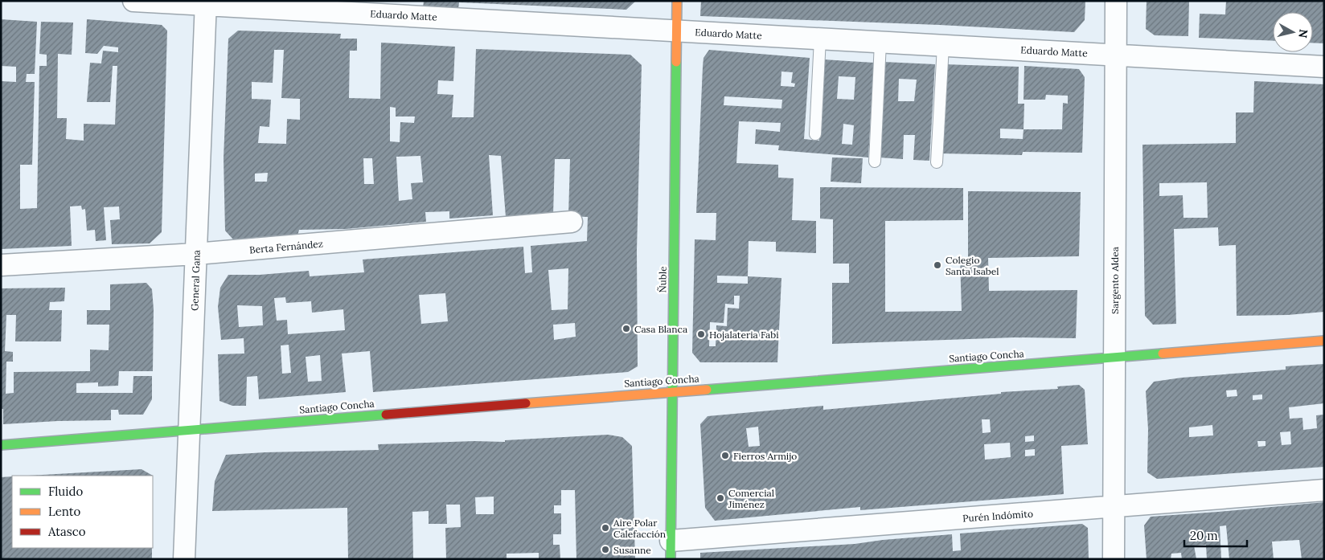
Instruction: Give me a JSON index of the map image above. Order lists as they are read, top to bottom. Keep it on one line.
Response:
{"streets":{"street":["Eduardo Matte","Berta Fernández","Ñuble","General Gana","Sargento Aldea","Santiago Concha","Purén Indómito"]},"crossings":[["Eduardo Matte","Ñuble"],["Eduardo Matte","General Gana"],["Eduardo Matte","Sargento Aldea"],["Berta Fernández","General Gana"],["Ñuble","Santiago Concha"],["Ñuble","Purén Indómito"],["General Gana","Santiago Concha"],["Sargento Aldea","Santiago Concha"],["Sargento Aldea","Purén Indómito"]],"places":["Colegio Santa Isabel","Casa Blanca","Hojalateria Fabi","Fierros Armijo","Comercial Jiménez","Aire Polar Calefacción","Susanne"],"legend":["Fluido","Lento","Atasco"],"scale_bar":"20 m","north":"right"}
